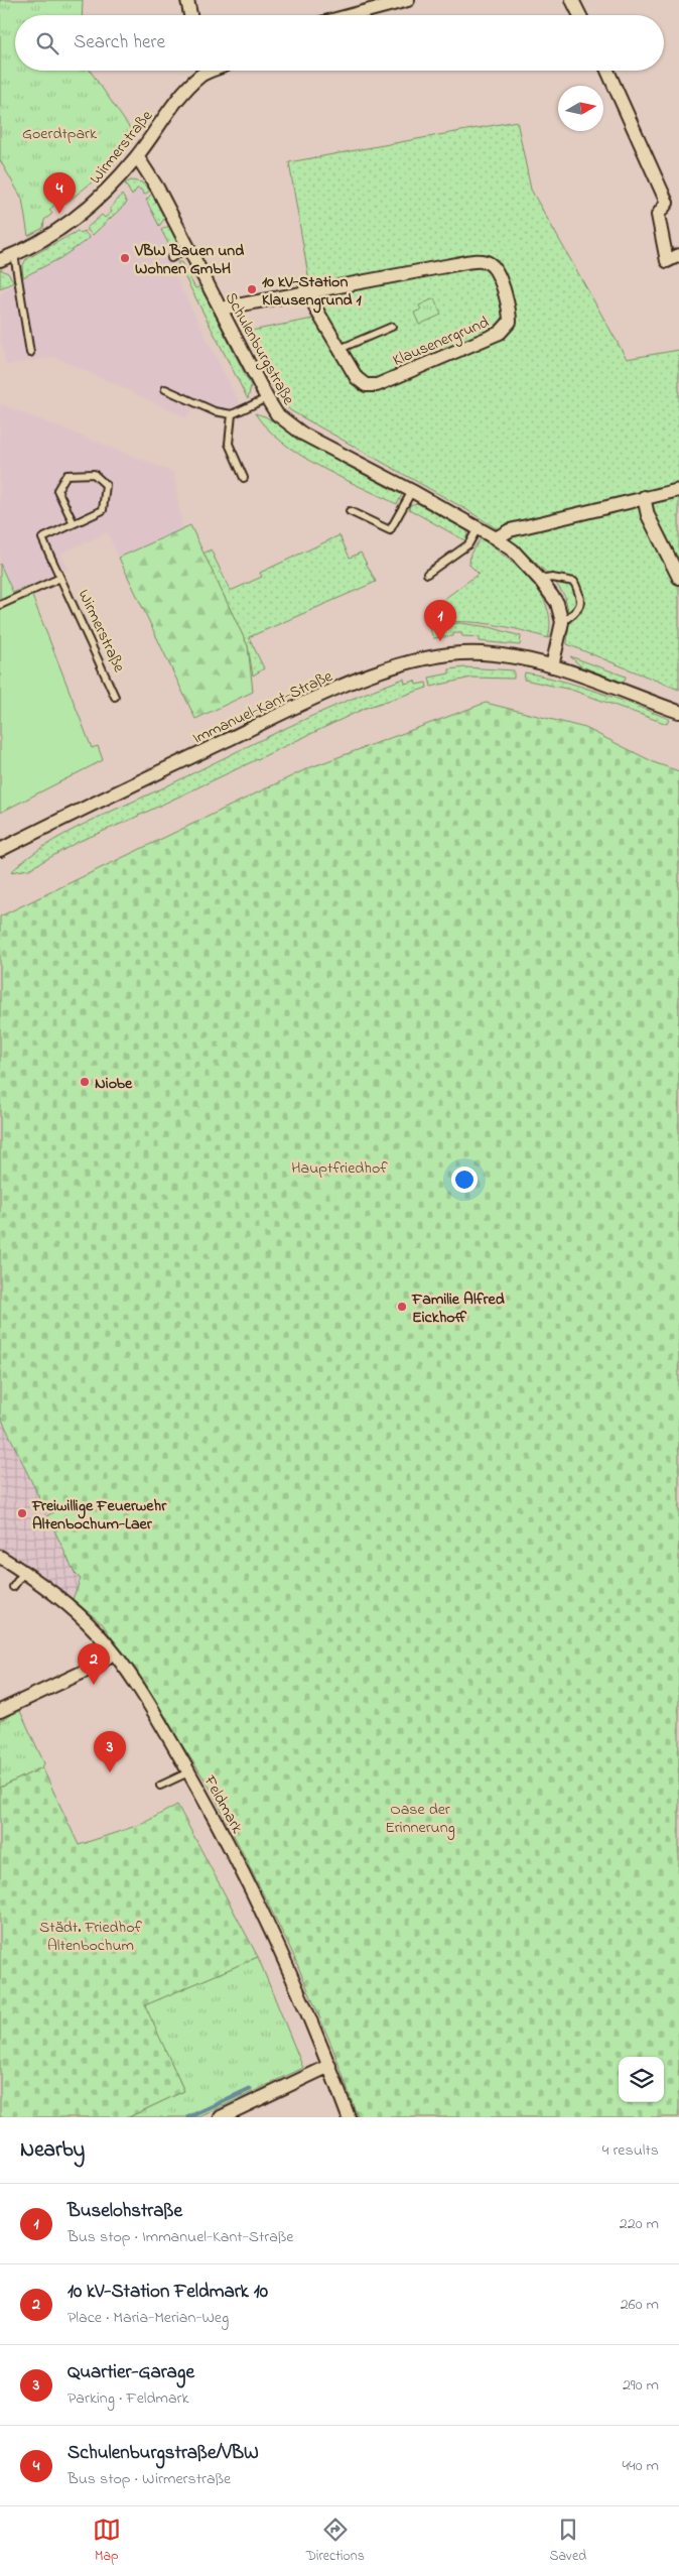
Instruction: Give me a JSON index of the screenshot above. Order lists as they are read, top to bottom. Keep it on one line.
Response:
{"streets":{"street":["Wirmerstraße","Klausenergrund","Schulenburgstraße","Immanuel-Kant-Straße","Feldmark"]},"crossings":[["Wirmerstraße","Schulenburgstraße"],["Klausenergrund","Schulenburgstraße"]],"parks":["Goerdtpark","Hauptfriedhof","Oase der Erinnerung","Städt. Friedhof Altenbochum"],"places":["VBW Bauen und Wohnen GmbH","10 kV-Station Klausengrund 1","Niobe","Familie Alfred Eickhoff","Freiwillige Feuerwehr Altenbochum-Laer"],"north":"right","page":{"search":"Search here","pins":["4","1","2","3"],"heading":["Nearby","4 results"],"list":[{"mark":"1","name":"Buselohstraße","note":"Bus stop · Immanuel-Kant-Straße","value":"220 m"},{"mark":"2","name":"10 kV-Station Feldmark 10","note":"Place · Maria-Merian-Weg","value":"260 m"},{"mark":"3","name":"Quartier-Garage","note":"Parking · Feldmark","value":"290 m"},{"mark":"4","name":"Schulenburgstraße/VBW","note":"Bus stop · Wirmerstraße","value":"440 m"}],"nav":["Map","Directions","Saved"]}}
